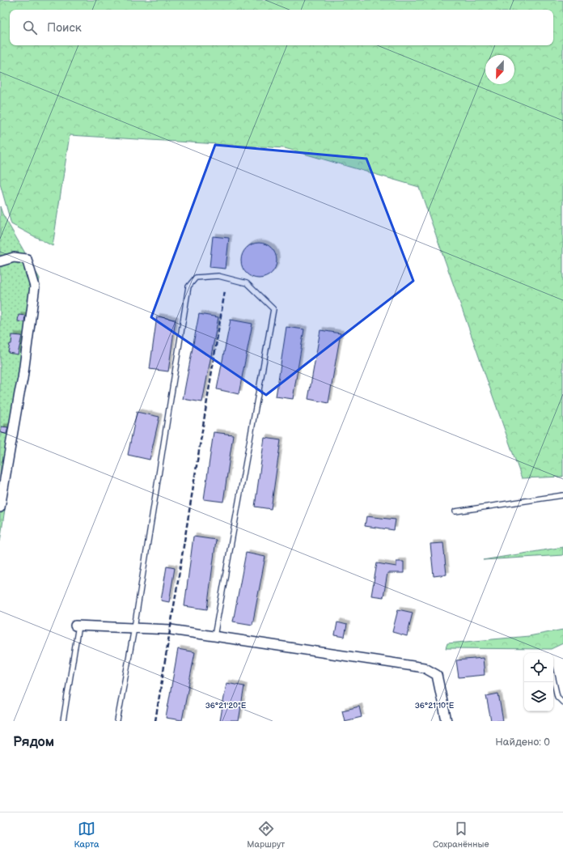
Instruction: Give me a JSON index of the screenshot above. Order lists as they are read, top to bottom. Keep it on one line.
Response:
{"north":"bottom","page":{"search":"Поиск","heading":["Рядом","Найдено: 0"],"nav":["Карта","Маршрут","Сохранённые"]},"coordinates":["36°21'20\"E","36°21'10\"E"]}
